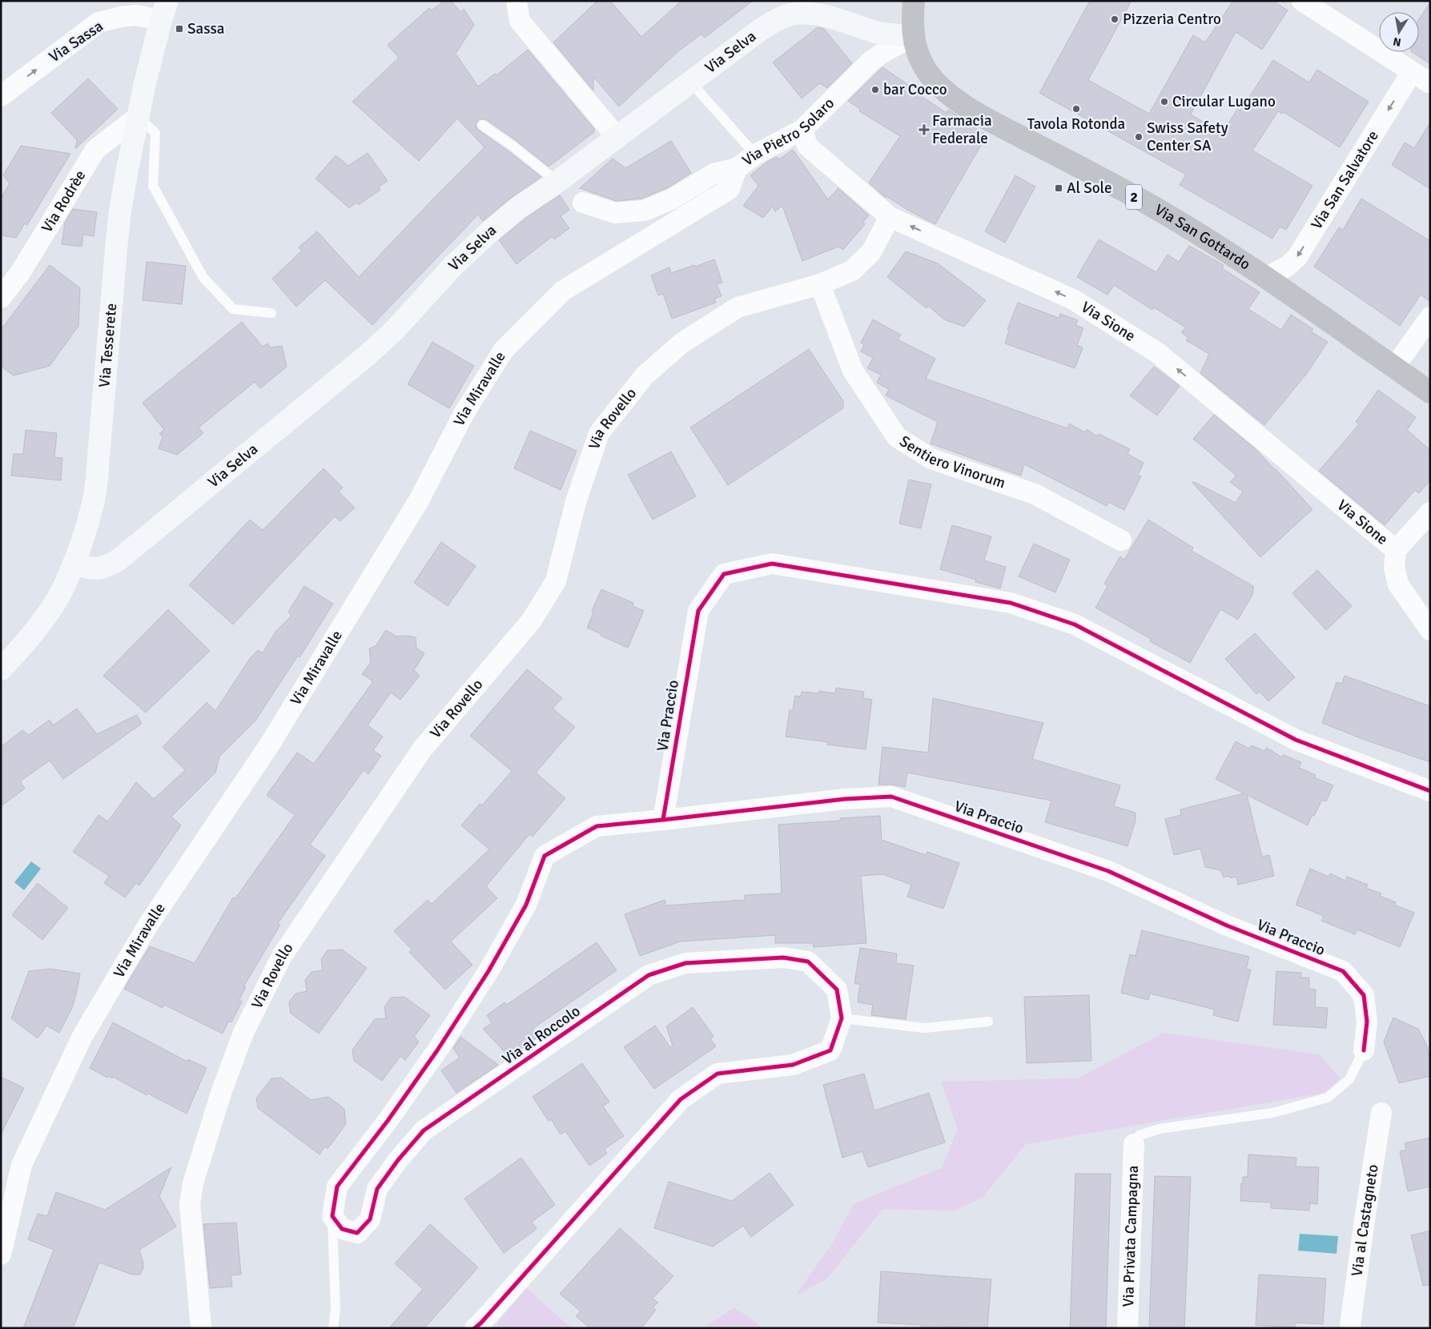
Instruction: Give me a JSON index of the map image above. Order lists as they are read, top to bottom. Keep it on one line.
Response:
{"streets":{"main road":["2","Via San Gottardo"],"street":["Via Sassa","Via Selva","Via Pietro Solaro","Via San Salvatore","Via Rodrèe","Via Sione","Via Tesserete","Via Miravalle","Via Rovello","Sentiero Vinorum","Via Praccio","Via al Roccolo","Via al Castagneto","Via Privata Campagna"]},"crossings":[["Via Sassa","Via Tesserete"],["Via Selva","Via Pietro Solaro"],["Via Selva","Via San Gottardo"],["Via Selva","Via Tesserete"],["Via Pietro Solaro","Via San Gottardo"],["Via Pietro Solaro","Via Sione"],["Via Pietro Solaro","Via Miravalle"],["Via San Salvatore","Via San Gottardo"],["Via Rodrèe","Via Tesserete"],["Via Sione","Via Rovello"],["Via Rovello","Sentiero Vinorum"]],"one_way":["Via Sassa","Via San Salvatore","Via Sione"],"places":{"other":["Pizzeria Centro","bar Cocco","Circular Lugano","Tavola Rotonda","Swiss Safety Center SA"],"transit":["Sassa","Al Sole"],"health":["Farmacia Federale"]},"north":"bottom"}
